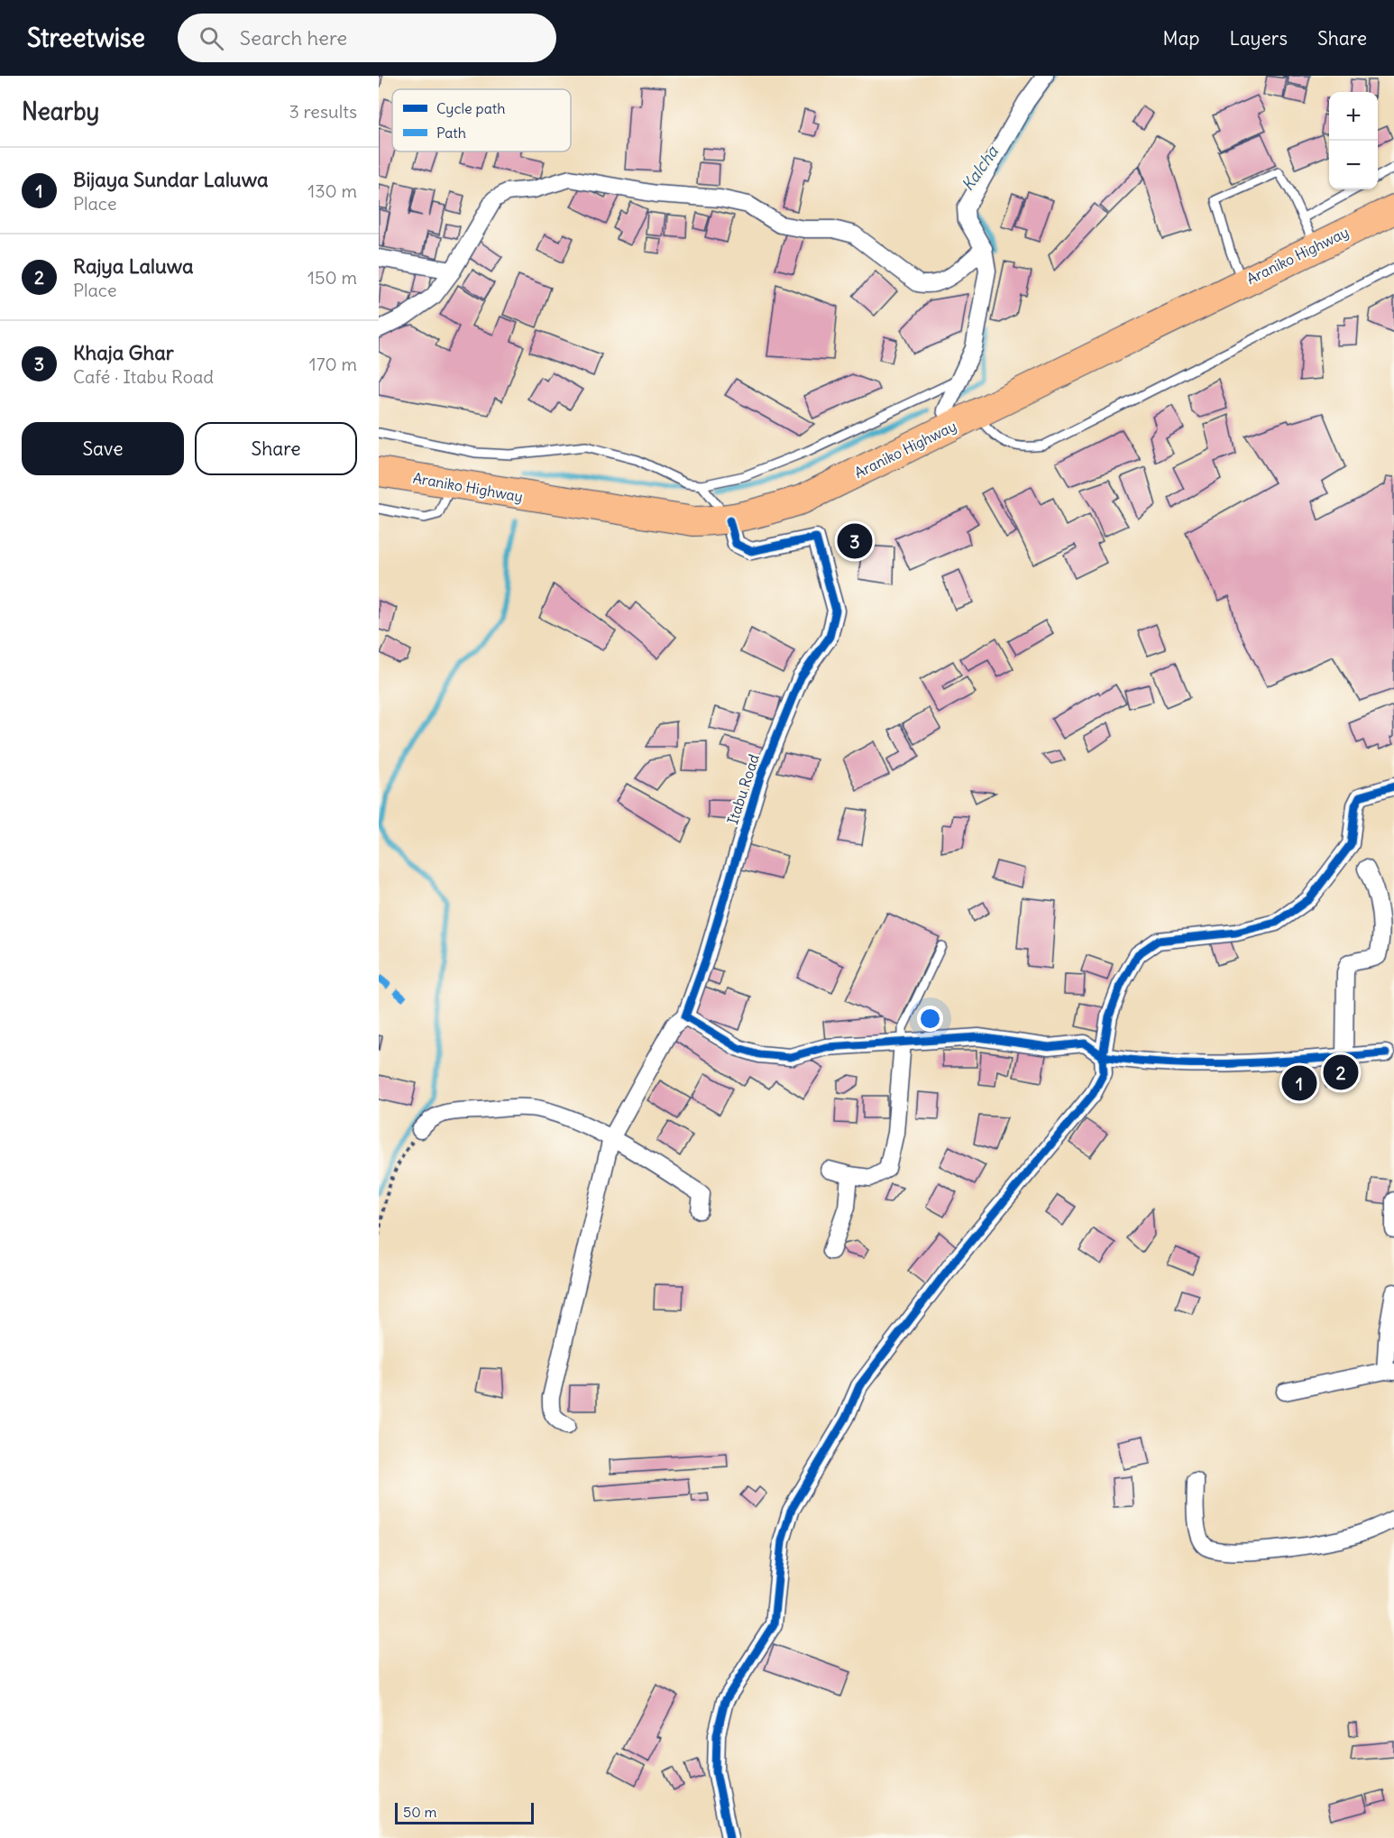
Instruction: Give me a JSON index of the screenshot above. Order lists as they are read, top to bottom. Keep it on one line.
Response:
{"streets":{"highway":["Araniko Highway"],"street":["Itabu Road"]},"crossings":[["Araniko Highway","Itabu Road"]],"water":["Kalcha"],"legend":["Cycle path","Path"],"scale_bar":"50 m","page":{"header":"Streetwise","search":"Search here","nav":["Map","Layers","Share"],"heading":["Nearby","3 results"],"map_buttons":["+","−"],"list":[{"mark":"1","name":"Bijaya Sundar Laluwa","note":"Place","value":"130 m"},{"mark":"2","name":"Rajya Laluwa","note":"Place","value":"150 m"},{"mark":"3","name":"Khaja Ghar","note":"Café · Itabu Road","value":"170 m"}],"buttons":["Save","Share"],"pins":["3","2","1"],"scale":"50 m"}}
